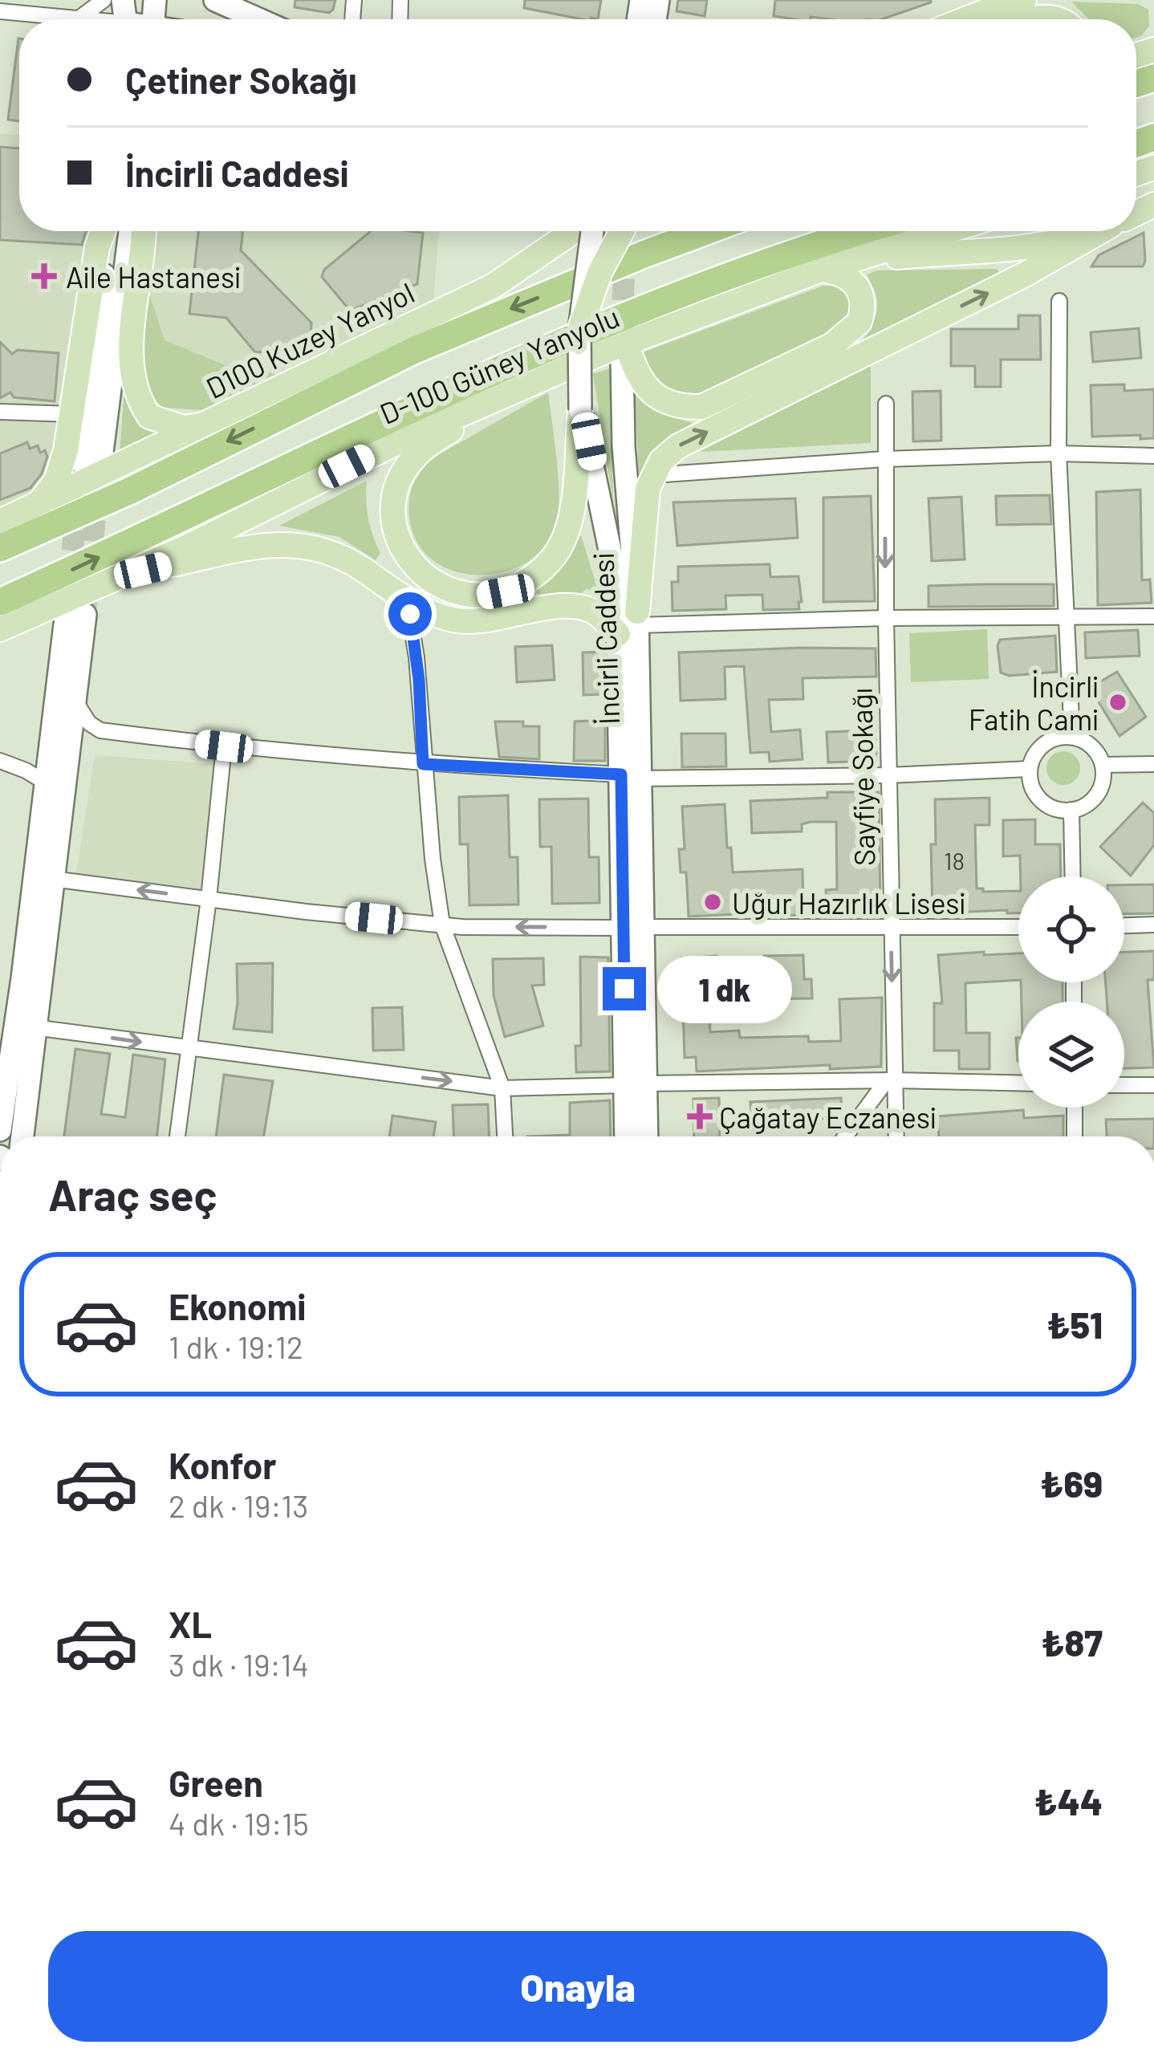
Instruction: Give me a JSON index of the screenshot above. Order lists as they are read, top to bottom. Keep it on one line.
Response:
{"streets":{"main road":["D100 Kuzey Yanyol","D-100 Güney Yanyolu","İncirli Caddesi"],"street":["Sayfiye Sokağı"]},"one_way":["Sayfiye Sokağı"],"places":{"health":["Aile Hastanesi","Çağatay Eczanesi"],"other":["İncirli Fatih Cami","Uğur Hazırlık Lisesi"]},"house_numbers":["18"],"page":{"banner":["Çetiner Sokağı","İncirli Caddesi"],"bubble":"1 dk","heading":"Araç seç","list":[{"name":"Ekonomi","note":"1 dk · 19:12","value":"₺51"},{"name":"Konfor","note":"2 dk · 19:13","value":"₺69"},{"name":"XL","note":"3 dk · 19:14","value":"₺87"},{"name":"Green","note":"4 dk · 19:15","value":"₺44"}],"buttons":"Onayla"}}
